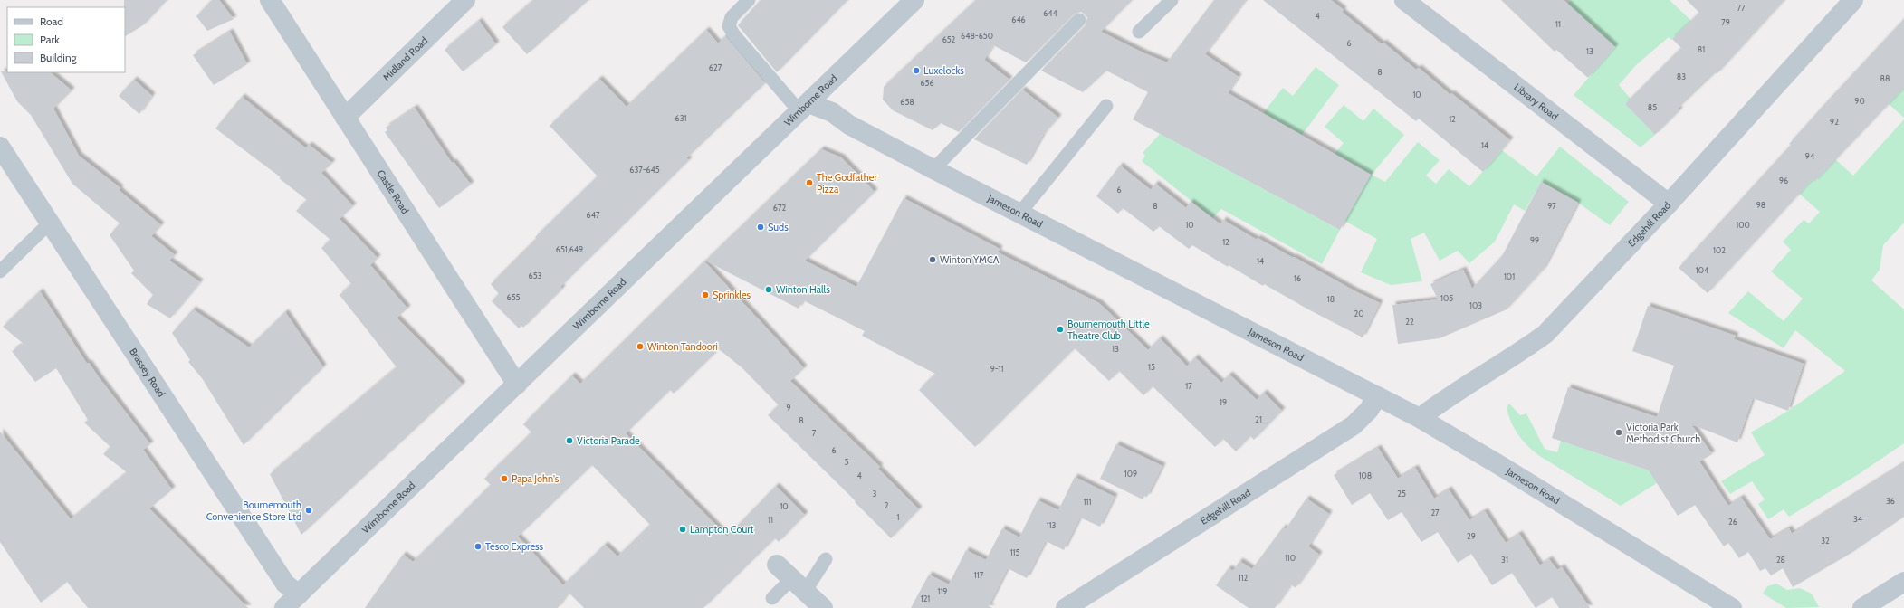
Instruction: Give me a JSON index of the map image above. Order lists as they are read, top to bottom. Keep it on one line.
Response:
{"streets":{"street":["Midland Road","Wimborne Road","Library Road","Castle Road","Jameson Road","Edgehill Road","Brassey Road"]},"crossings":[["Midland Road","Castle Road"],["Wimborne Road","Castle Road"],["Wimborne Road","Jameson Road"],["Wimborne Road","Brassey Road"],["Library Road","Edgehill Road"],["Jameson Road","Edgehill Road"]],"places":["Luxelocks","The Godfather Pizza","Suds","Winton YMCA","Winton Halls","Sprinkles","Bournemouth Little Theatre Club","Winton Tandoori","Victoria Park Methodist Church","Victoria Parade","Papa John's","Bournemouth Convenience Store Ltd","Lampton Court","Tesco Express"],"house_numbers":["77","644","4","646","79","11","648-650","652","6","81","13","627","8","83","88","656","10","90","658","85","631","12","92","14","94","637-645","96","6","98","8","97","672","647","10","100","99","12","651,649","102","14","104","653","101","16","655","105","18","103","20","22","13","15","9-11","17","19","9","21","8","7","6","5","109","4","108","3","25","36","111","2","10","27","1","34","11","26","113","29","32","115","110","31","28","117","112","119","121"],"legend":["Road","Park","Building"]}
